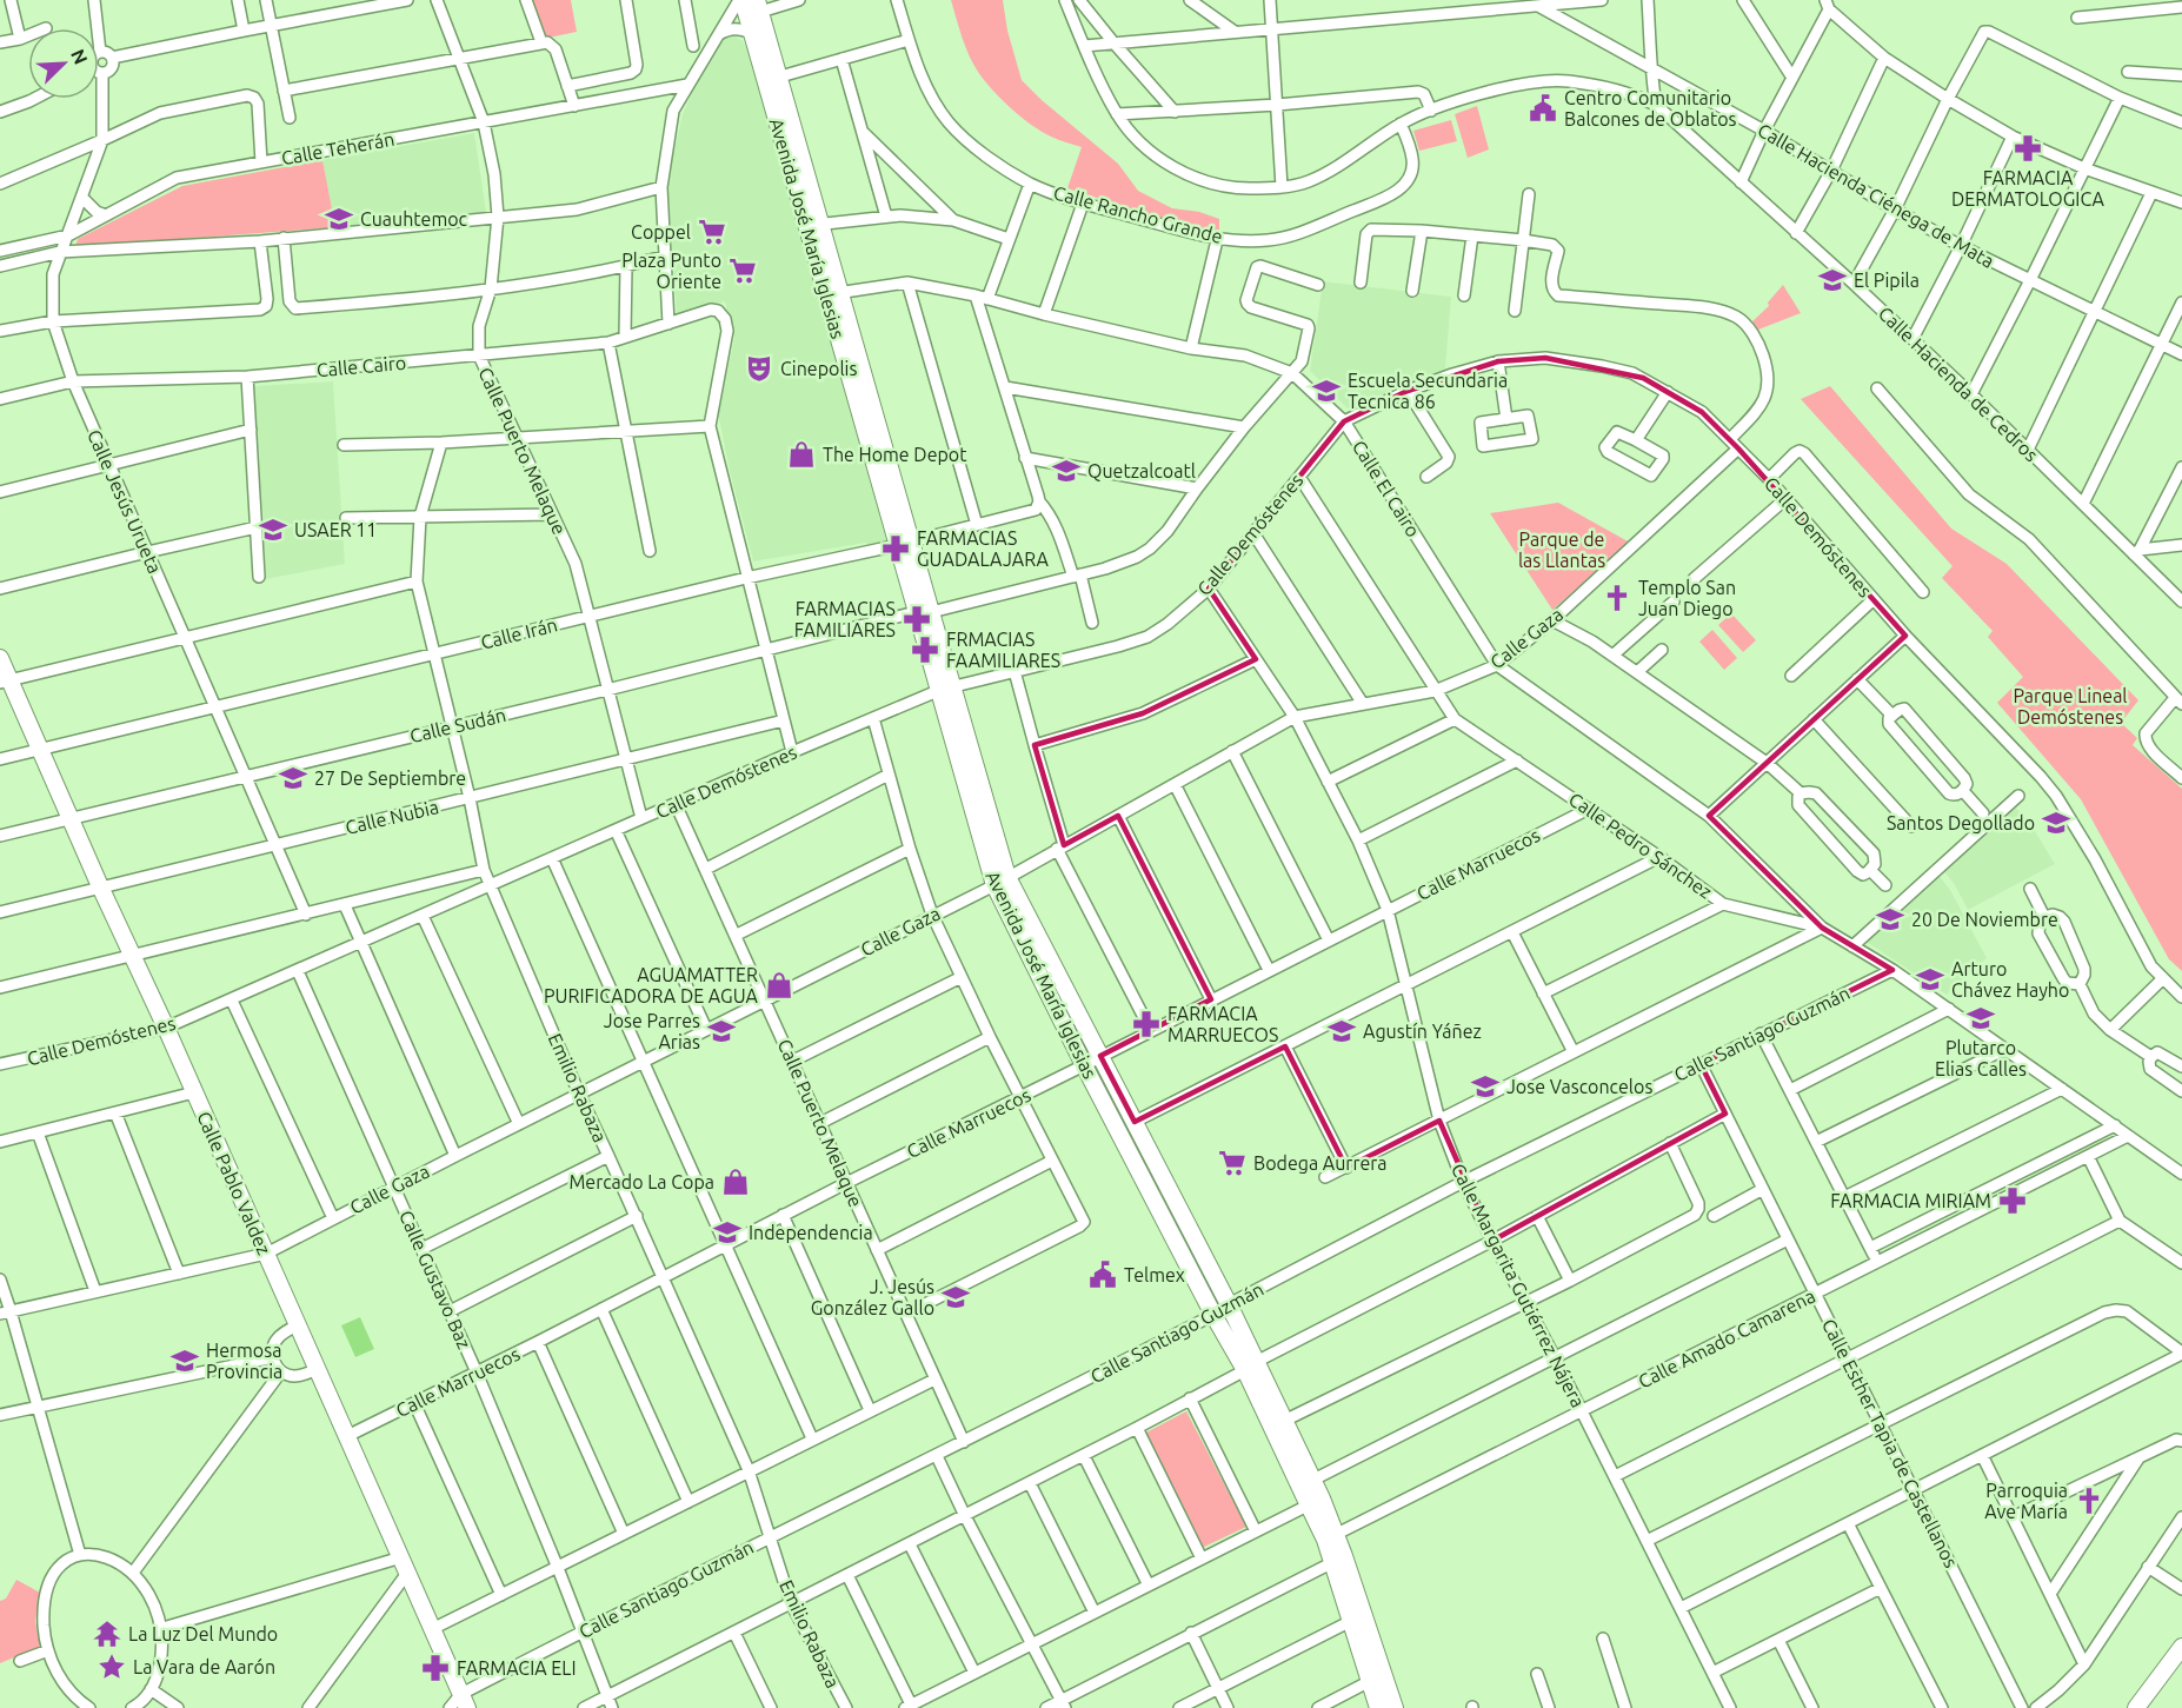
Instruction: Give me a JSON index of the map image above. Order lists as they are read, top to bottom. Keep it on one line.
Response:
{"streets":{"main road":["Avenida José María Iglesias","Calle Pablo Valdez"],"street":["Calle Teherán","Calle Hacienda Ciénega de Mata","Calle Rancho Grande","Calle Cairo","Calle Hacienda de Cedros","Calle Puerto Melaque","Calle El Cairo","Calle Jesús Urueta","Calle Demóstenes","Calle Irán","Calle Gaza","Calle Sudán","Calle Nubia","Calle Pedro Sánchez","Calle Marruecos","Calle Santiago Guzmán","Emilio Rabaza","Calle Gustavo Baz","Calle Margarita Gutiérrez Nájera","Calle Amado Camarena","Calle Esther Tapia de Castellanos"]},"crossings":[["Calle Teherán","Calle Puerto Melaque"],["Calle Teherán","Calle Jesús Urueta"],["Calle Rancho Grande","Calle Hacienda de Cedros"],["Avenida José María Iglesias","Calle El Cairo"],["Avenida José María Iglesias","Calle Demóstenes"],["Avenida José María Iglesias","Calle Irán"],["Avenida José María Iglesias","Calle Gaza"],["Avenida José María Iglesias","Calle Sudán"],["Avenida José María Iglesias","Calle Marruecos"],["Avenida José María Iglesias","Calle Santiago Guzmán"],["Avenida José María Iglesias","Calle Amado Camarena"],["Calle Cairo","Calle Puerto Melaque"],["Calle Cairo","Calle Jesús Urueta"],["Calle Puerto Melaque","Calle Demóstenes"],["Calle Puerto Melaque","Calle Irán"],["Calle Puerto Melaque","Calle Gaza"],["Calle Puerto Melaque","Calle Sudán"],["Calle Puerto Melaque","Calle Nubia"],["Calle Puerto Melaque","Calle Marruecos"],["Calle Puerto Melaque","Calle Santiago Guzmán"],["Calle El Cairo","Calle Demóstenes"],["Calle El Cairo","Calle Gaza"],["Calle El Cairo","Calle Sudán"],["Calle El Cairo","Calle Pedro Sánchez"],["Calle Jesús Urueta","Calle Irán"],["Calle Jesús Urueta","Calle Sudán"],["Calle Jesús Urueta","Calle Nubia"],["Calle Demóstenes","Calle Gaza"],["Calle Demóstenes","Calle Pedro Sánchez"],["Calle Demóstenes","Emilio Rabaza"],["Calle Demóstenes","Calle Pablo Valdez"],["Calle Demóstenes","Calle Gustavo Baz"],["Calle Demóstenes","Calle Margarita Gutiérrez Nájera"],["Calle Irán","Emilio Rabaza"],["Calle Irán","Calle Pablo Valdez"],["Calle Gaza","Calle Pedro Sánchez"],["Calle Gaza","Emilio Rabaza"],["Calle Gaza","Calle Pablo Valdez"],["Calle Gaza","Calle Gustavo Baz"],["Calle Gaza","Calle Margarita Gutiérrez Nájera"],["Calle Sudán","Emilio Rabaza"],["Calle Sudán","Calle Pablo Valdez"],["Calle Nubia","Emilio Rabaza"],["Calle Nubia","Calle Pablo Valdez"],["Calle Pedro Sánchez","Calle Marruecos"],["Calle Pedro Sánchez","Calle Santiago Guzmán"],["Calle Pedro Sánchez","Calle Amado Camarena"],["Calle Marruecos","Emilio Rabaza"],["Calle Marruecos","Calle Pablo Valdez"],["Calle Marruecos","Calle Gustavo Baz"],["Calle Marruecos","Calle Margarita Gutiérrez Nájera"],["Calle Santiago Guzmán","Emilio Rabaza"],["Calle Santiago Guzmán","Calle Pablo Valdez"],["Calle Santiago Guzmán","Calle Gustavo Baz"],["Calle Santiago Guzmán","Calle Margarita Gutiérrez Nájera"],["Calle Santiago Guzmán","Calle Esther Tapia de Castellanos"],["Calle Margarita Gutiérrez Nájera","Calle Amado Camarena"],["Calle Amado Camarena","Calle Esther Tapia de Castellanos"]],"parks":["Parque de las Llantas","Parque Lineal Demóstenes"],"places":{"public building":["Centro Comunitario Balcones de Oblatos","Telmex"],"pharmacy":["FARMACIA DERMATOLOGICA","FARMACIAS GUADALAJARA","FARMACIAS FAMILIARES","FRMACIAS FAAMILIARES","FARMACIA MARRUECOS","FARMACIA MIRIAM","FARMACIA ELI"],"school or university":["Cuauhtemoc","El Pipila","Escuela Secundaria Tecnica 86","Quetzalcoatl","USAER 11","27 De Septiembre","Santos Degollado","20 De Noviembre","Arturo Chávez Hayho","Plutarco Elias Calles","Jose Parres Arias","Agustín Yáñez","Jose Vasconcelos","Independencia","J. Jesús González Gallo","Hermosa Provincia"],"supermarket":["Coppel","Plaza Punto Oriente","Bodega Aurrera"],"theatre":["Cinepolis"],"shop":["The Home Depot","AGUAMATTER PURIFICADORA DE AGUA","Mercado La Copa"],"church":["Templo San Juan Diego","Parroquia Ave María"],"temple":["La Luz Del Mundo"],"place":["La Vara de Aarón"]},"north":"top right"}
